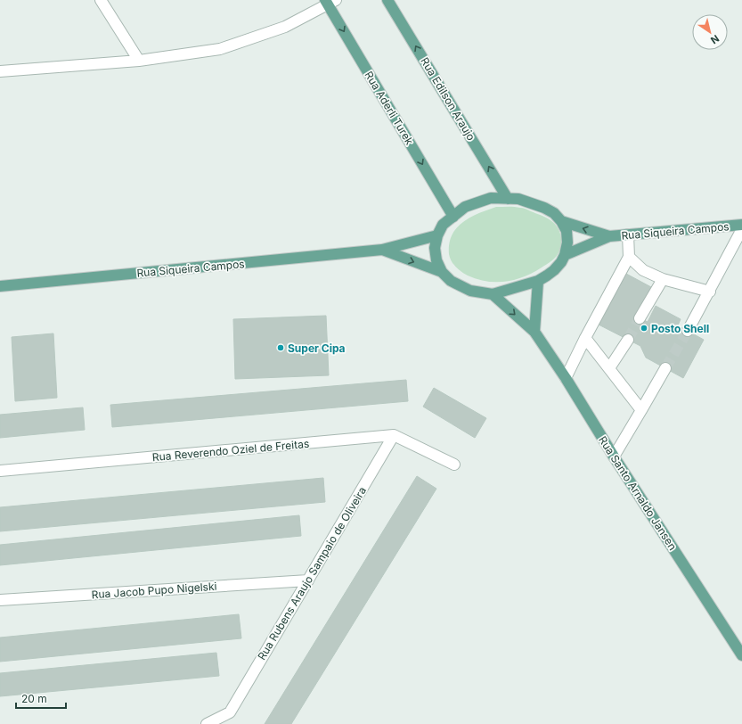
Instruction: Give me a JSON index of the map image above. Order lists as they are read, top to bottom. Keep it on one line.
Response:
{"streets":{"main road":["Rua Edilson Araujo","Rua Aderli Turek","Rua Siqueira Campos","Rua Santo Arnaldo Jansen"],"street":["Rua Reverendo Oziel de Freitas","Rua Rubens Araujo Sampaio de Oliveira","Rua Jacob Pupo Nigelski"]},"crossings":[["Rua Edilson Araujo","Rua Aderli Turek"],["Rua Edilson Araujo","Rua Siqueira Campos"],["Rua Edilson Araujo","Rua Santo Arnaldo Jansen"],["Rua Aderli Turek","Rua Siqueira Campos"],["Rua Aderli Turek","Rua Santo Arnaldo Jansen"],["Rua Siqueira Campos","Rua Santo Arnaldo Jansen"],["Rua Reverendo Oziel de Freitas","Rua Rubens Araujo Sampaio de Oliveira"],["Rua Rubens Araujo Sampaio de Oliveira","Rua Jacob Pupo Nigelski"]],"one_way":["Rua Edilson Araujo","Rua Aderli Turek"],"places":["Posto Shell","Super Cipa"],"scale_bar":"20 m","north":"bottom right"}
